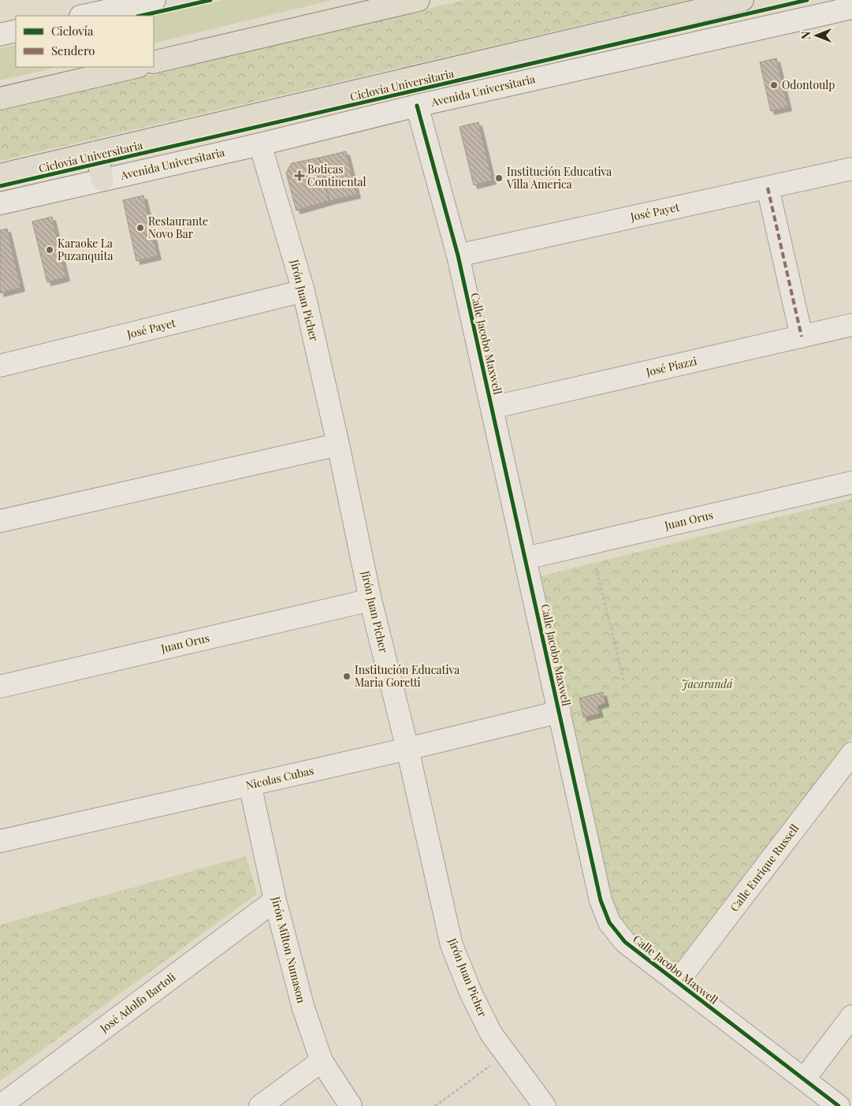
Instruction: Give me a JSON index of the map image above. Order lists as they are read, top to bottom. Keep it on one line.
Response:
{"streets":{"street":["Avenida Universitaria","José Payet","Jirón Juan Picher","Calle Jacobo Maxwell","José Piazzi","Juan Orus","Nicolas Cubas","Calle Enrique Russell","Jirón Milton Numason","José Adolfo Bartoli"],"cycle path":["Ciclovía Universitaria"]},"crossings":[["Avenida Universitaria","Jirón Juan Picher"],["Avenida Universitaria","Calle Jacobo Maxwell"],["José Payet","Jirón Juan Picher"],["José Payet","Calle Jacobo Maxwell"],["Jirón Juan Picher","Juan Orus"],["Jirón Juan Picher","Nicolas Cubas"],["Calle Jacobo Maxwell","José Piazzi"],["Calle Jacobo Maxwell","Juan Orus"],["Calle Jacobo Maxwell","Nicolas Cubas"],["Calle Jacobo Maxwell","Calle Enrique Russell"],["Nicolas Cubas","Jirón Milton Numason"],["Jirón Milton Numason","José Adolfo Bartoli"]],"parks":["Jacarandá"],"places":{"other":["Odontoulp","Institución Educativa Villa America","Restaurante Novo Bar","Karaoke La Puzanquita","Institución Educativa Maria Goretti"],"health":["Boticas Continental"]},"legend":["Ciclovía","Sendero"],"north":"left"}
